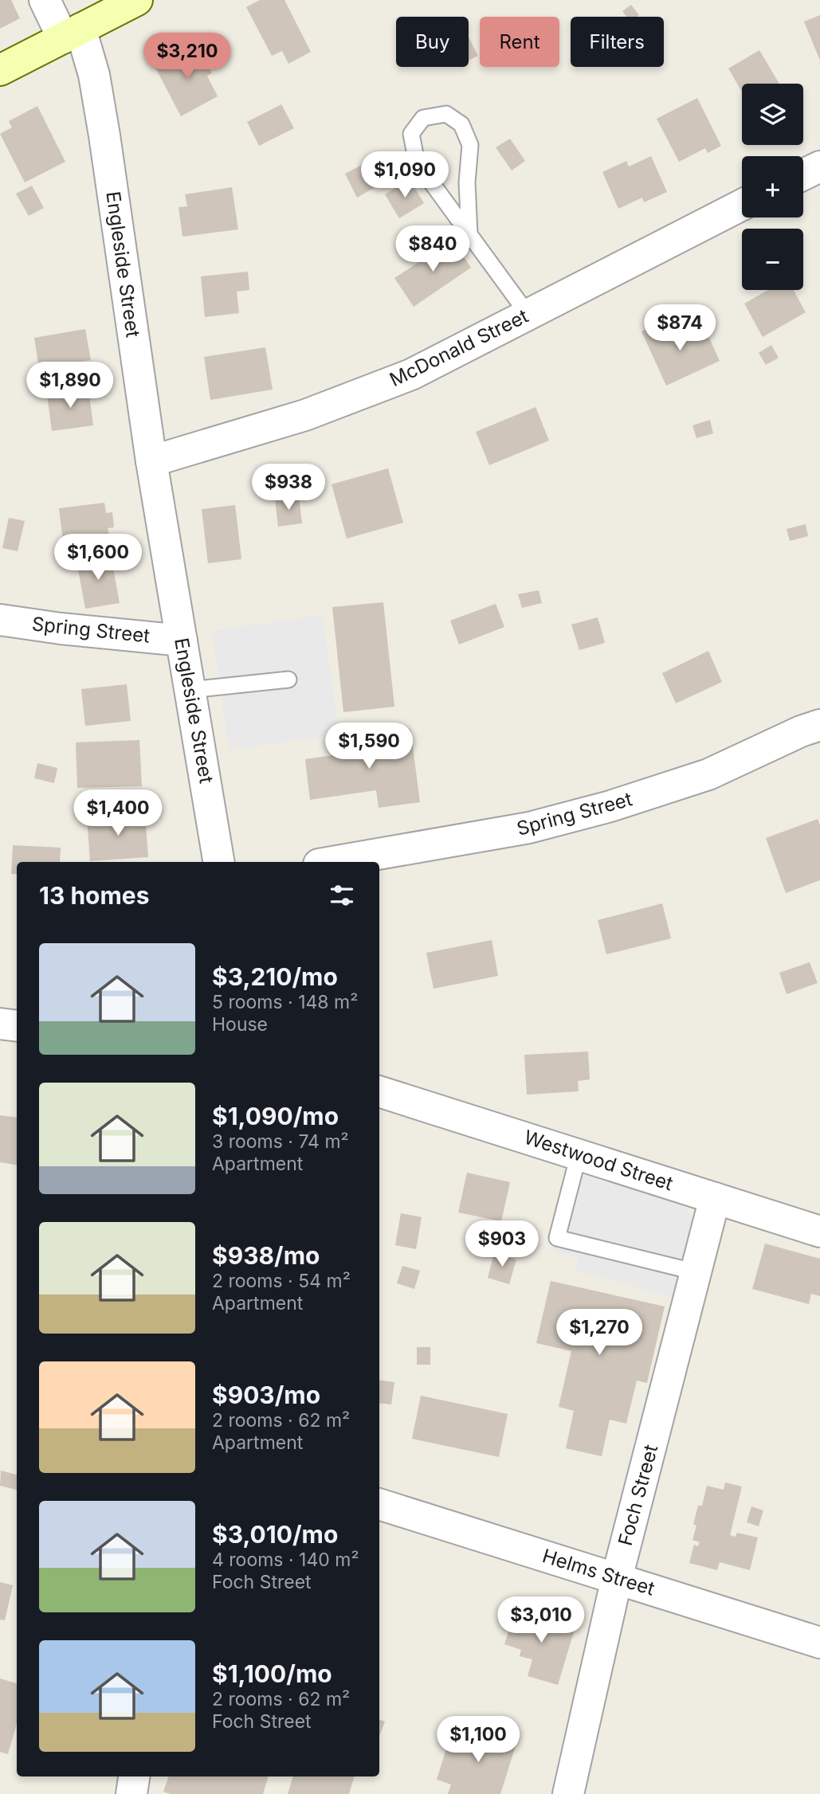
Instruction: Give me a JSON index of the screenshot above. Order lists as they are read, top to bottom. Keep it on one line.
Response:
{"streets":{"street":["Engleside Street","McDonald Street","Spring Street","Westwood Street","Foch Street","Helms Street"]},"crossings":[["Engleside Street","McDonald Street"],["Engleside Street","Spring Street"],["Westwood Street","Foch Street"],["Foch Street","Helms Street"]],"page":{"chip":["Buy","Rent","Filters"],"price":["$3,210","$1,090","$840","$874","$1,890","$938","$1,600","$1,590","$1,400","$903","$1,270","$3,010","$1,100"],"map_buttons":["+","−"],"heading":"13 homes","list":[{"name":"$3,210/mo","note":"5 rooms · 148 m² · House"},{"name":"$1,090/mo","note":"3 rooms · 74 m² · Apartment"},{"name":"$938/mo","note":"2 rooms · 54 m² · Apartment"},{"name":"$903/mo","note":"2 rooms · 62 m² · Apartment"},{"name":"$3,010/mo","note":"4 rooms · 140 m² · Foch Street"},{"name":"$1,100/mo","note":"2 rooms · 62 m² · Foch Street"}]}}
